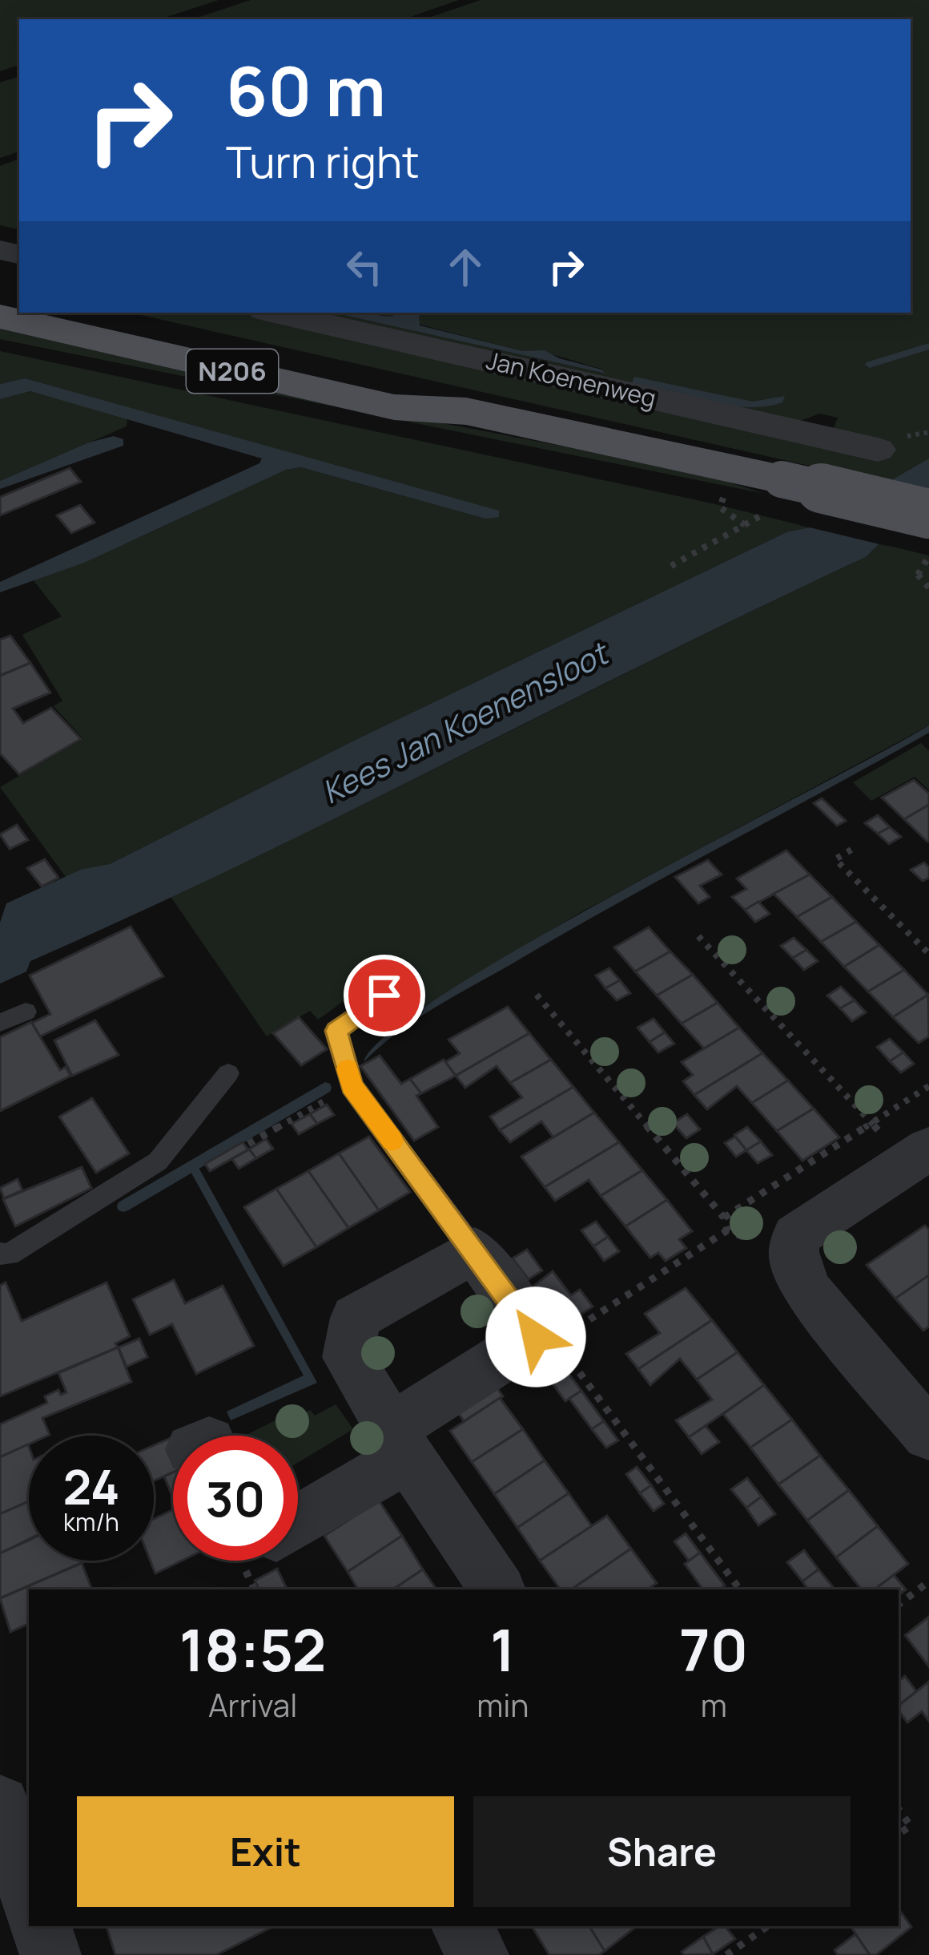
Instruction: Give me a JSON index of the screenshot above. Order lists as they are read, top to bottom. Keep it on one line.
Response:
{"streets":{"main road":["N206","Jan Koenenweg"]},"water":["Kees Jan Koenensloot"],"page":{"turn":["60 m","Turn right"],"speed":"24 km/h","limit":"30","eta":["18:52","Arrival","1","min","70","m"],"buttons":["Exit","Share"]}}
